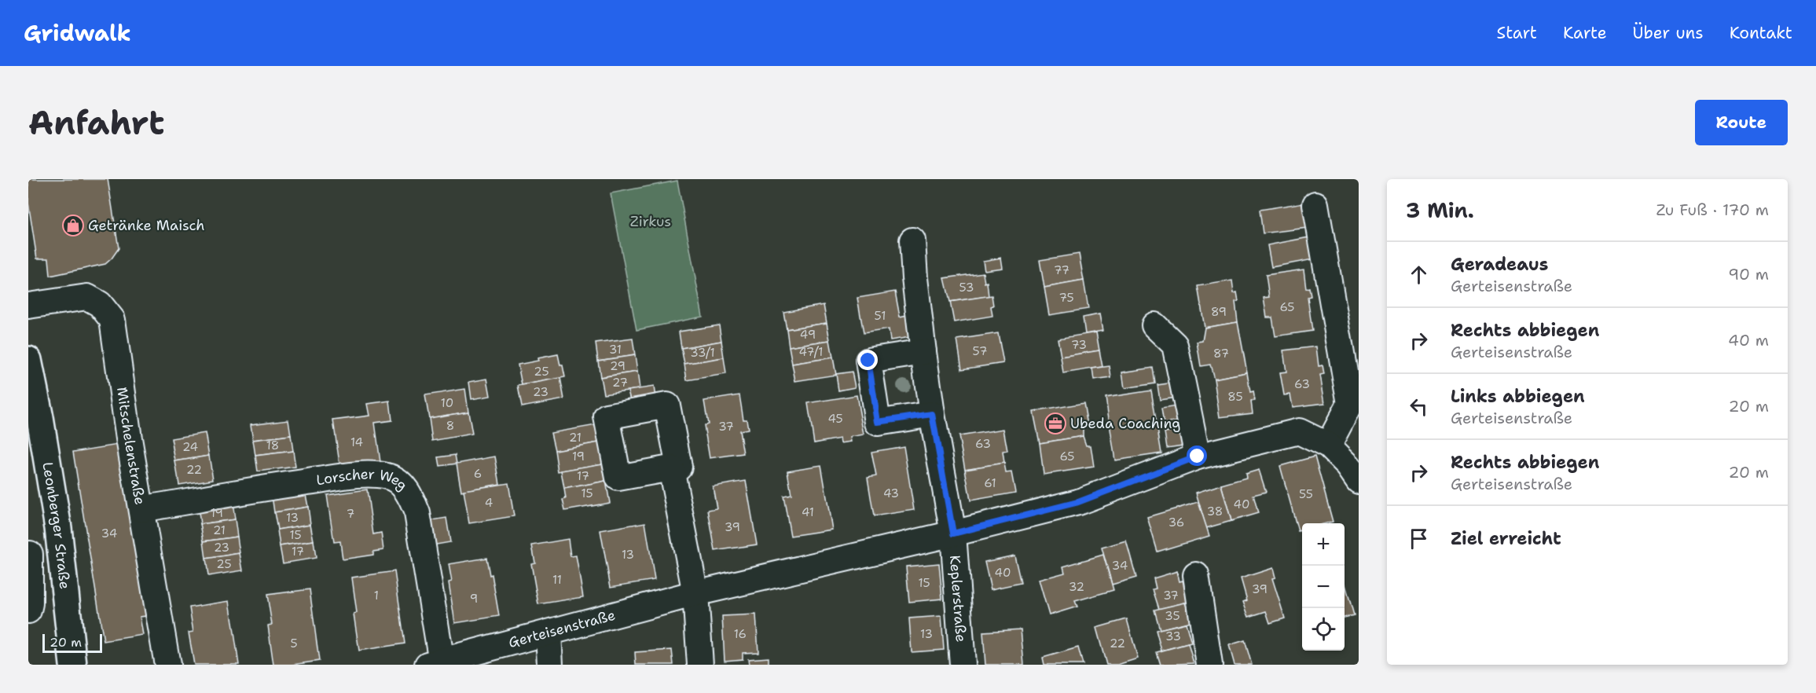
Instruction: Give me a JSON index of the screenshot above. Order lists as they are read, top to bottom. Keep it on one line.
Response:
{"streets":{"main road":["Leonberger Straße"],"street":["Mitschelenstraße","Lorscher Weg","Keplerstraße","Gerteisenstraße"]},"crossings":[["Mitschelenstraße","Lorscher Weg"],["Lorscher Weg","Gerteisenstraße"],["Keplerstraße","Gerteisenstraße"]],"parks":["Zirkus"],"places":{"shop":["Getränke Maisch"],"office":["Ubeda Coaching"]},"house_numbers":["77","53","75","65","89","51","49","73","31","57","47/1","33/1","87","29","25","27","63","23","85","10","45","8","37","21","14","63","18","24","19","65","22","6","17","61","15","43","55","4","40","38","41","19","7","13","36","39","21","34","15","23","17","13","25","34","40","11","15","32","39","1","37","9","35","16","13","33","5","22"],"scale_bar":"20 m","page":{"header":"Gridwalk","nav":["Start","Karte","Über uns","Kontakt"],"buttons":"Route","title":"Anfahrt","heading":["3 Min.","Zu Fuß · 170 m"],"list":[["Geradeaus","Gerteisenstraße","90 m"],["Rechts abbiegen","Gerteisenstraße","40 m"],["Links abbiegen","Gerteisenstraße","20 m"],["Rechts abbiegen","Gerteisenstraße","20 m"],"Ziel erreicht"],"map_buttons":["+","−"],"scale":"20 m"}}
